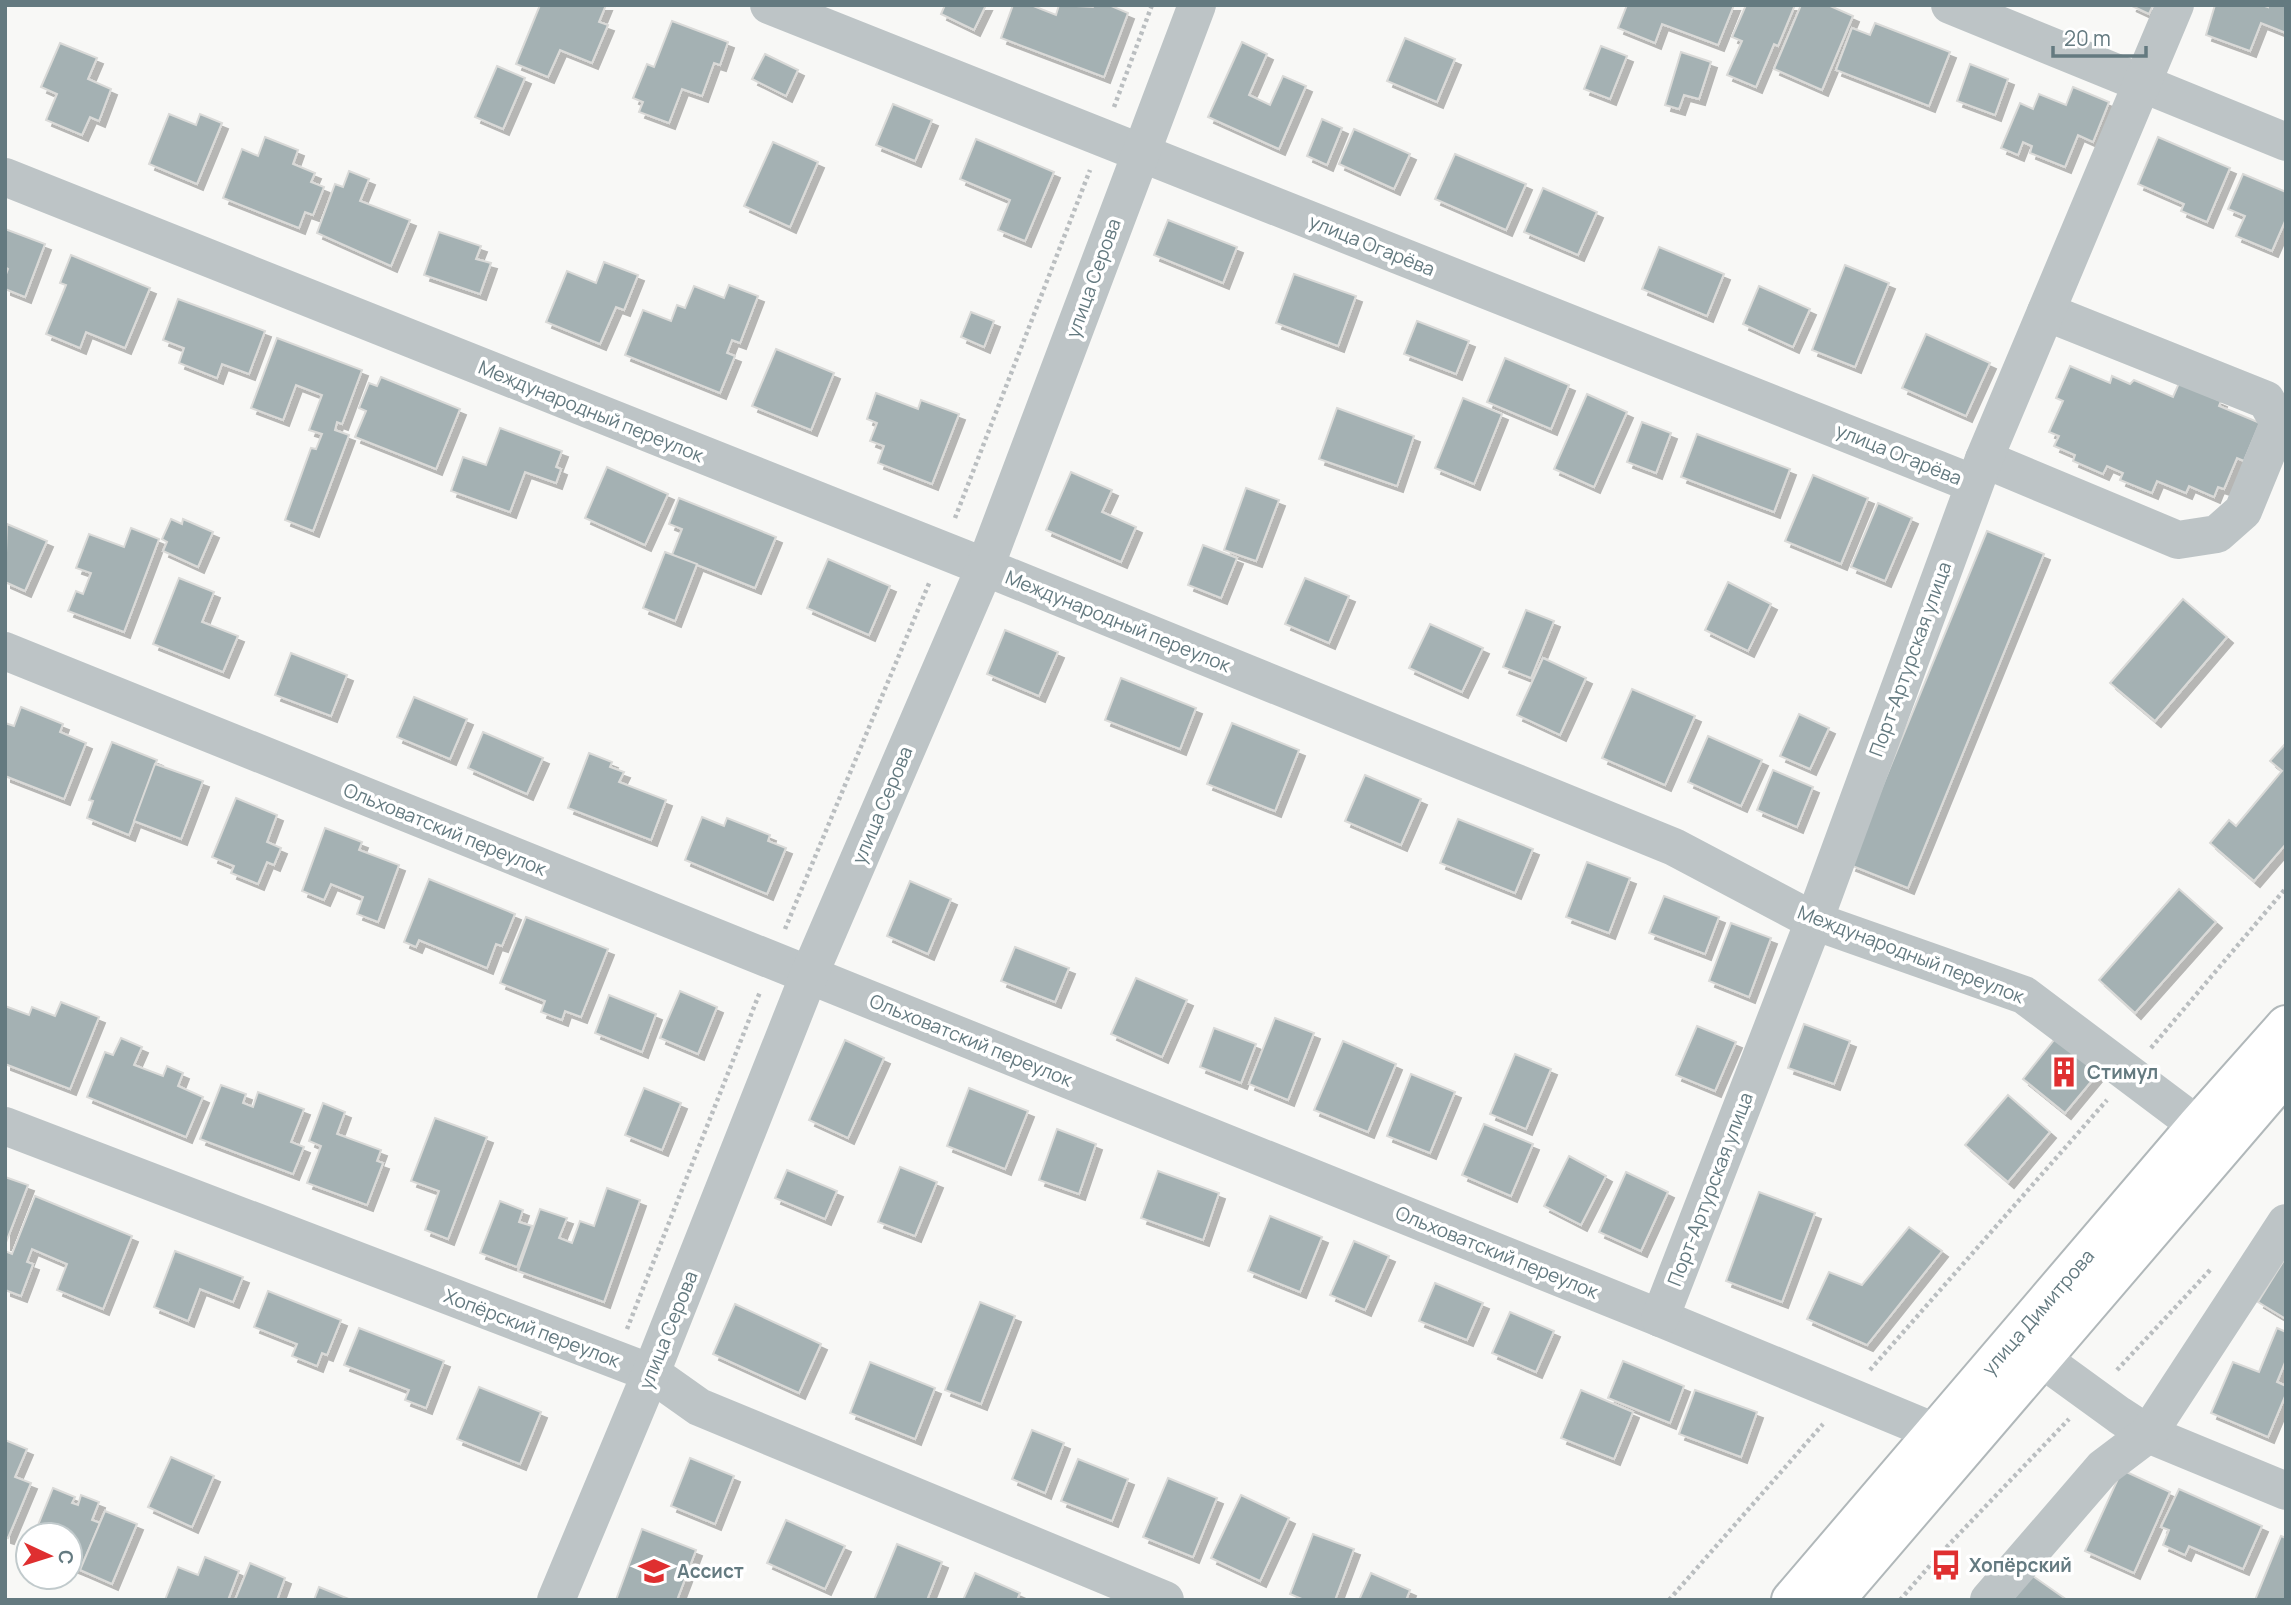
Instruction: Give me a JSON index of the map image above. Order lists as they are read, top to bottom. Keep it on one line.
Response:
{"streets":{"main road":["улица Димитрова"],"street":["улица Огарёва","улица Серова","Международный переулок","Порт-Артурская улица","Ольховатский переулок","Хопёрский переулок"]},"crossings":[["улица Огарёва","улица Серова"],["улица Огарёва","Порт-Артурская улица"],["улица Серова","Международный переулок"],["улица Серова","Ольховатский переулок"],["улица Серова","Хопёрский переулок"],["Международный переулок","Порт-Артурская улица"],["Международный переулок","улица Димитрова"],["Порт-Артурская улица","Ольховатский переулок"],["Ольховатский переулок","улица Димитрова"]],"places":{"building":["Стимул"],"bus stop":["Хопёрский"],"school or university":["Ассист"]},"scale_bar":"20 m","north":"right"}
